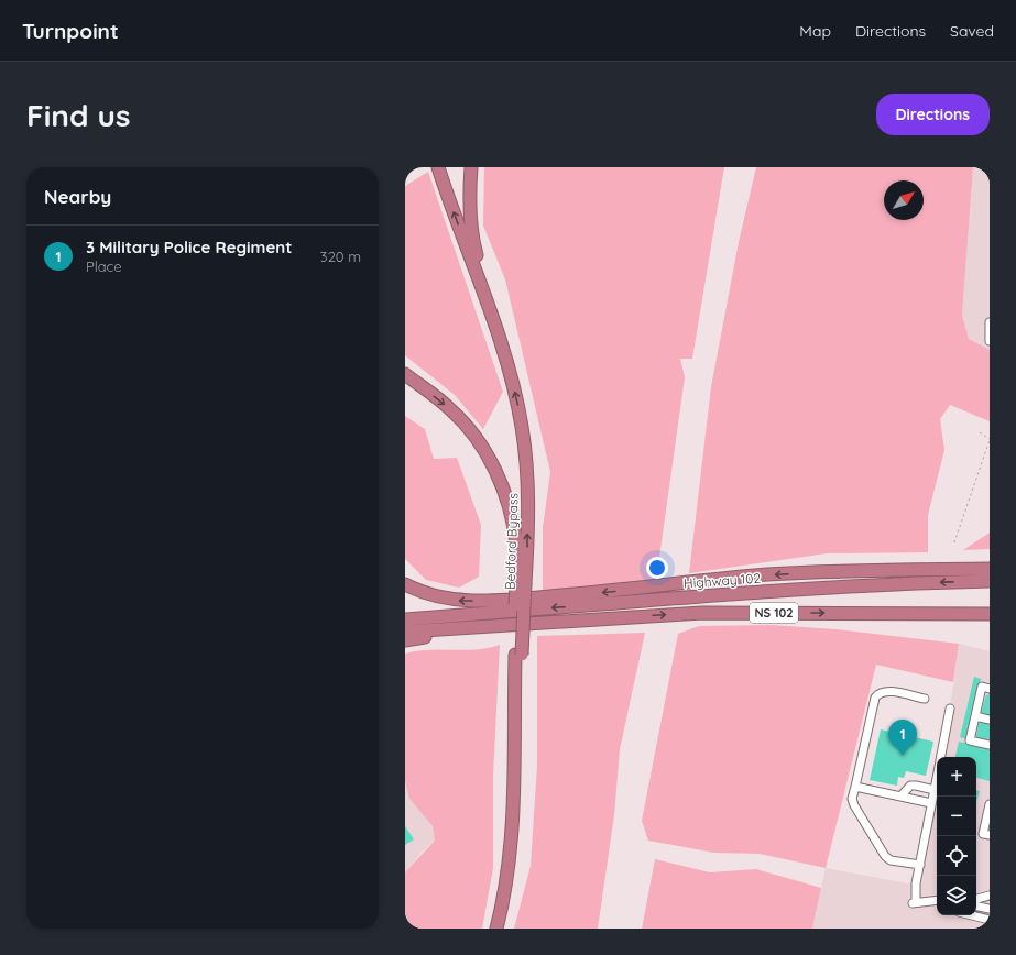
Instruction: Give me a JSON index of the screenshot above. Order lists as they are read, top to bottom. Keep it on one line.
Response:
{"streets":{"highway":["Bedford Bypass","Highway 102","NS 102"]},"north":"top right","page":{"header":"Turnpoint","nav":["Map","Directions","Saved"],"buttons":"Directions","title":"Find us","heading":"Nearby","list":[{"mark":"1","name":"3 Military Police Regiment","note":"Place","value":"320 m"}],"pins":"1","map_buttons":["+","−"]}}
